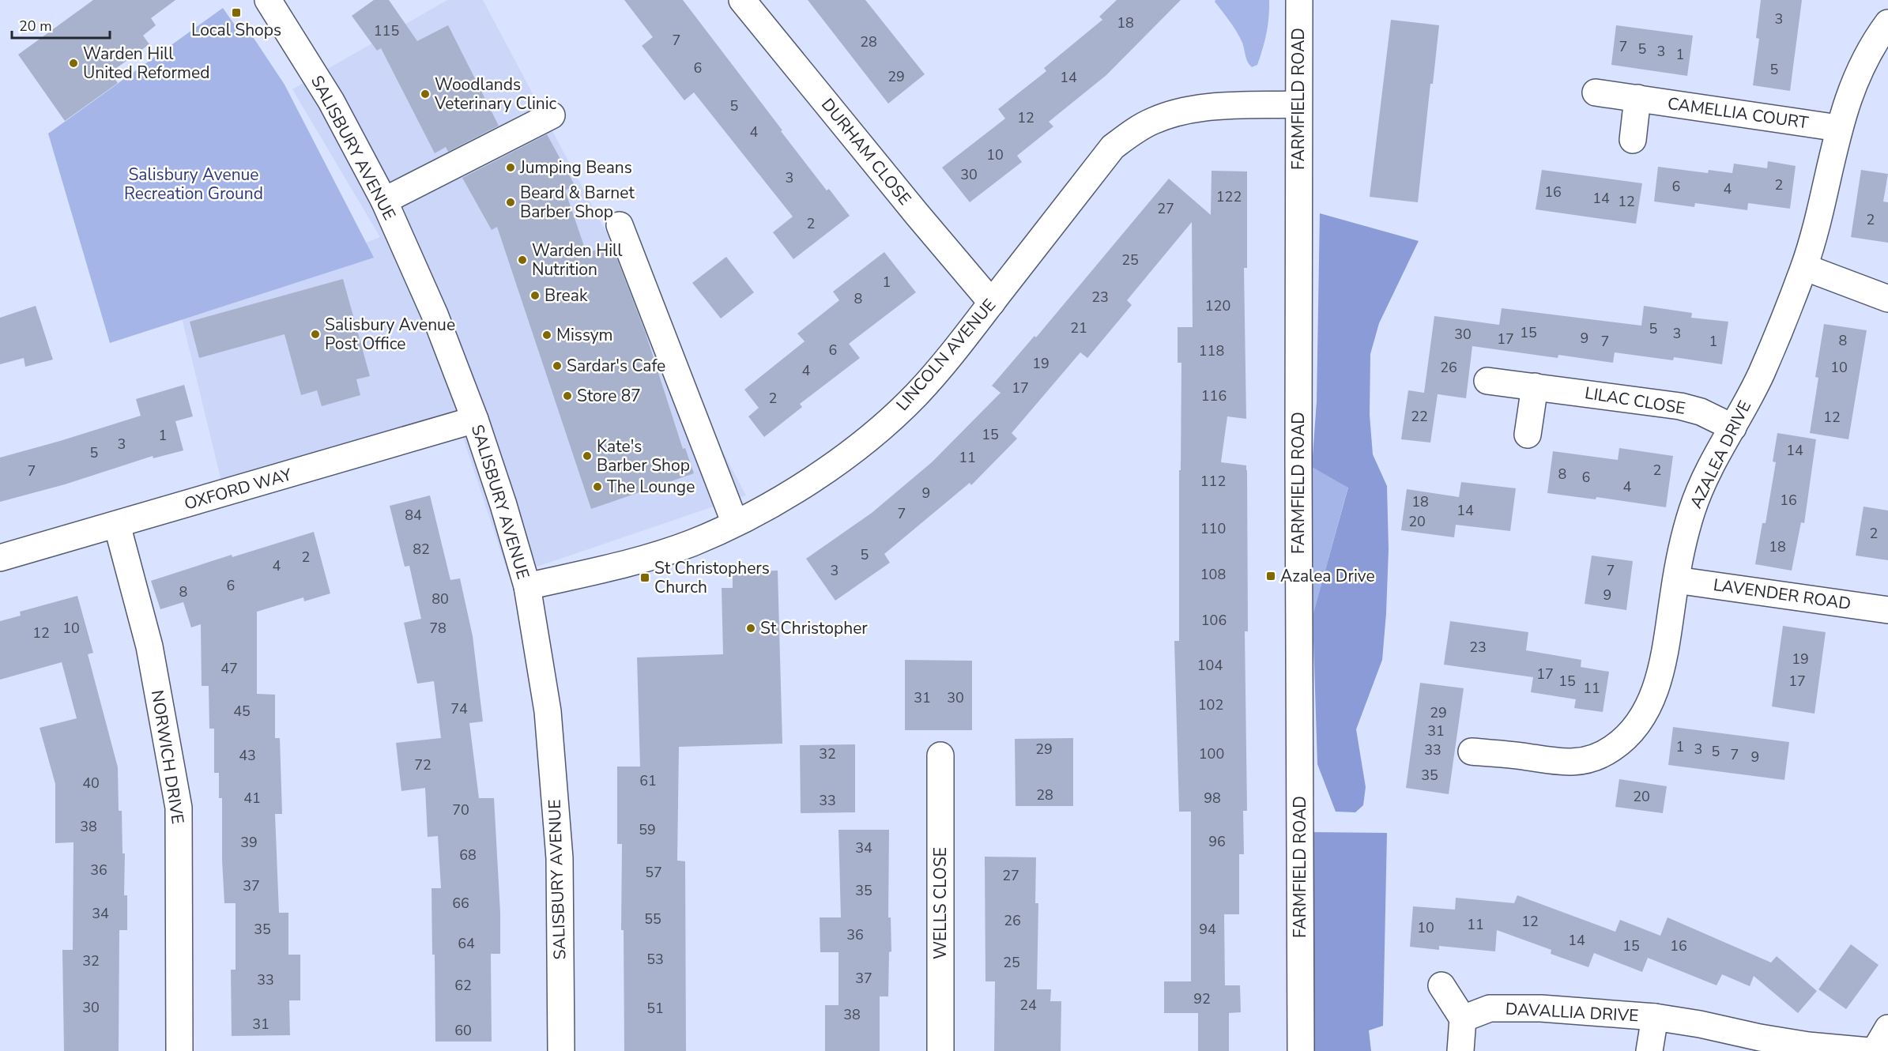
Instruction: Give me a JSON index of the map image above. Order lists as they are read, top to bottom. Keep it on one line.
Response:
{"streets":{"street":["FARMFIELD ROAD","CAMELLIA COURT","SALISBURY AVENUE","DURHAM CLOSE","LINCOLN AVENUE","LILAC CLOSE","AZALEA DRIVE","OXFORD WAY","LAVENDER ROAD","NORWICH DRIVE","WELLS CLOSE","DAVALLIA DRIVE"]},"crossings":[["FARMFIELD ROAD","LINCOLN AVENUE"],["CAMELLIA COURT","AZALEA DRIVE"],["SALISBURY AVENUE","LINCOLN AVENUE"],["SALISBURY AVENUE","OXFORD WAY"],["DURHAM CLOSE","LINCOLN AVENUE"],["LILAC CLOSE","AZALEA DRIVE"],["AZALEA DRIVE","LAVENDER ROAD"],["OXFORD WAY","NORWICH DRIVE"]],"parks":["Salisbury Avenue Recreation Ground"],"places":{"transit":["Local Shops","Azalea Drive","St Christophers Church"],"other":["Warden Hill United Reformed","Woodlands Veterinary Clinic","Jumping Beans","Beard & Barnet Barber Shop","Warden Hill Nutrition","Break","Salisbury Avenue Post Office","Missym","Sardar's Cafe","Store 87","Kate's Barber Shop","The Lounge","St Christopher"]},"house_numbers":["3","18","115","7","28","7","5","3","1","6","5","29","14","5","12","4","10","30","3","2","6","4","16","122","14","12","27","2","2","25","1","23","8","120","21","5","15","3","30","9","17","8","7","1","6","118","19","26","10","4","17","116","2","22","12","15","1","3","14","5","11","2","7","8","6","112","4","9","16","18","14","7","84","20","110","2","18","82","5","2","4","3","7","108","6","8","9","80","106","10","78","12","23","19","104","47","17","15","17","11","31","30","102","74","45","29","31","1","29","3","33","5","32","100","7","43","9","72","35","61","40","28","20","41","98","33","70","38","59","96","39","34","68","36","57","27","37","35","66","34","55","26","12","11","10","35","94","36","14","64","15","16","53","32","25","37","33","62","92","24","30","51","38","31","60"],"scale_bar":"20 m"}
